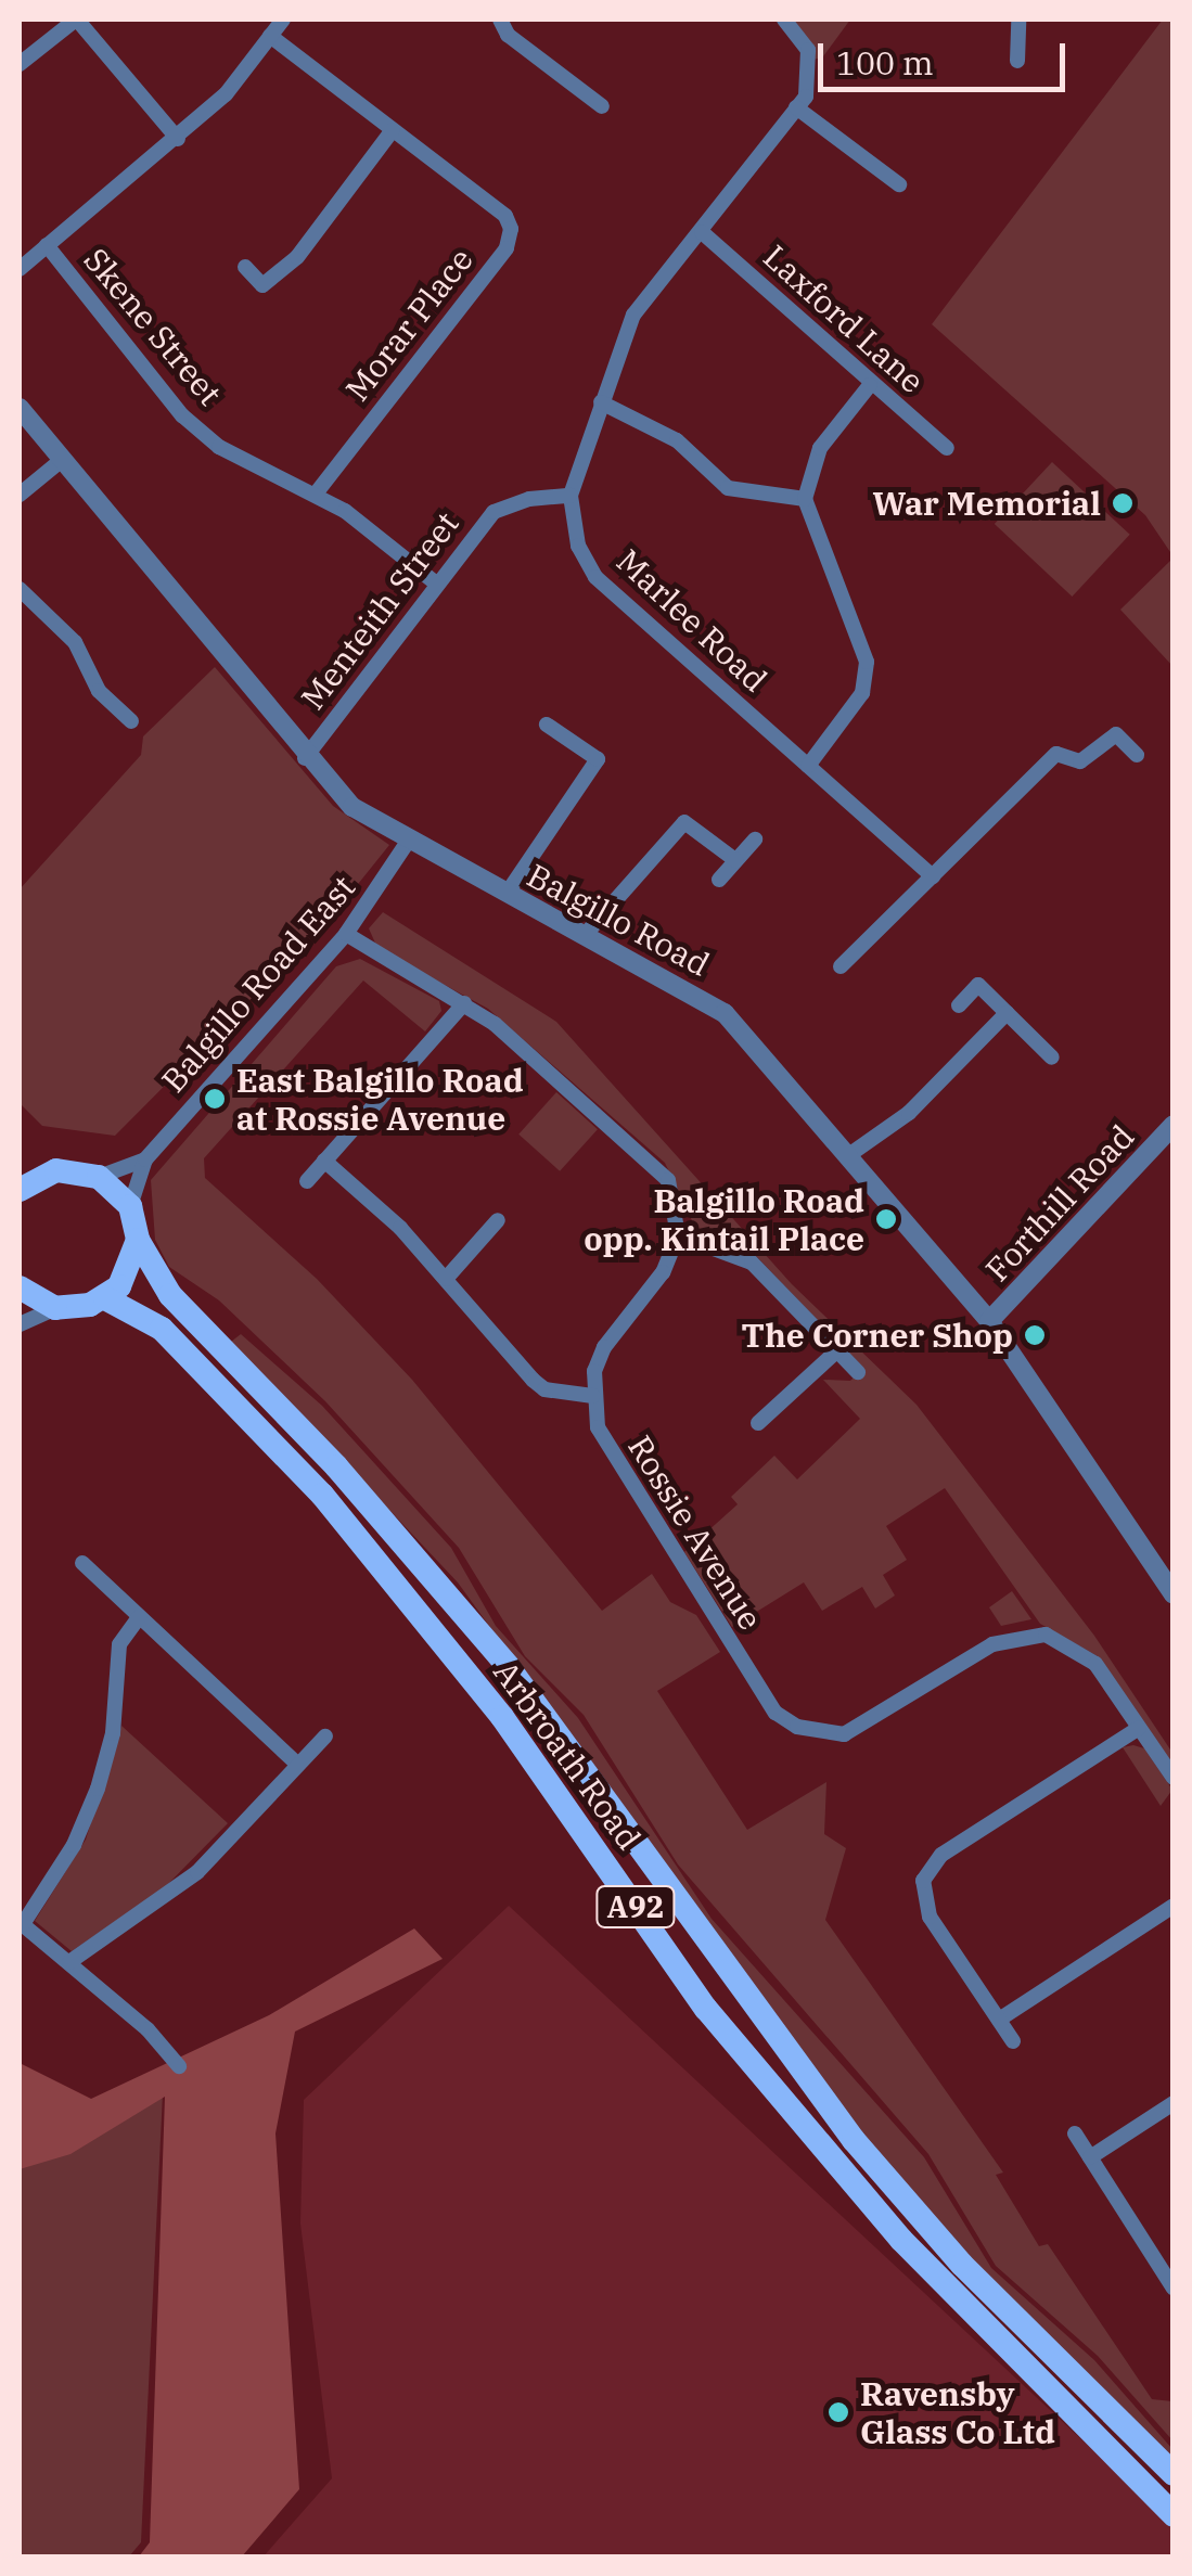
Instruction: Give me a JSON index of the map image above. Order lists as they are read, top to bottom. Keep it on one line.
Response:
{"streets":{"main road":["Arbroath Road","A92"],"street":["Laxford Lane","Morar Place","Skene Street","Menteith Street","Marlee Road","Balgillo Road","Balgillo Road East","Forthill Road","Rossie Avenue"]},"crossings":[["Laxford Lane","Marlee Road"],["Morar Place","Skene Street"],["Skene Street","Menteith Street"],["Menteith Street","Marlee Road"],["Menteith Street","Balgillo Road"],["Balgillo Road","Balgillo Road East"],["Balgillo Road","Forthill Road"],["Balgillo Road East","A92"],["Arbroath Road","A92"]],"places":["War Memorial","East Balgillo Road at Rossie Avenue","Balgillo Road opp. Kintail Place","The Corner Shop","Ravensby Glass Co Ltd"],"scale_bar":"100 m"}
